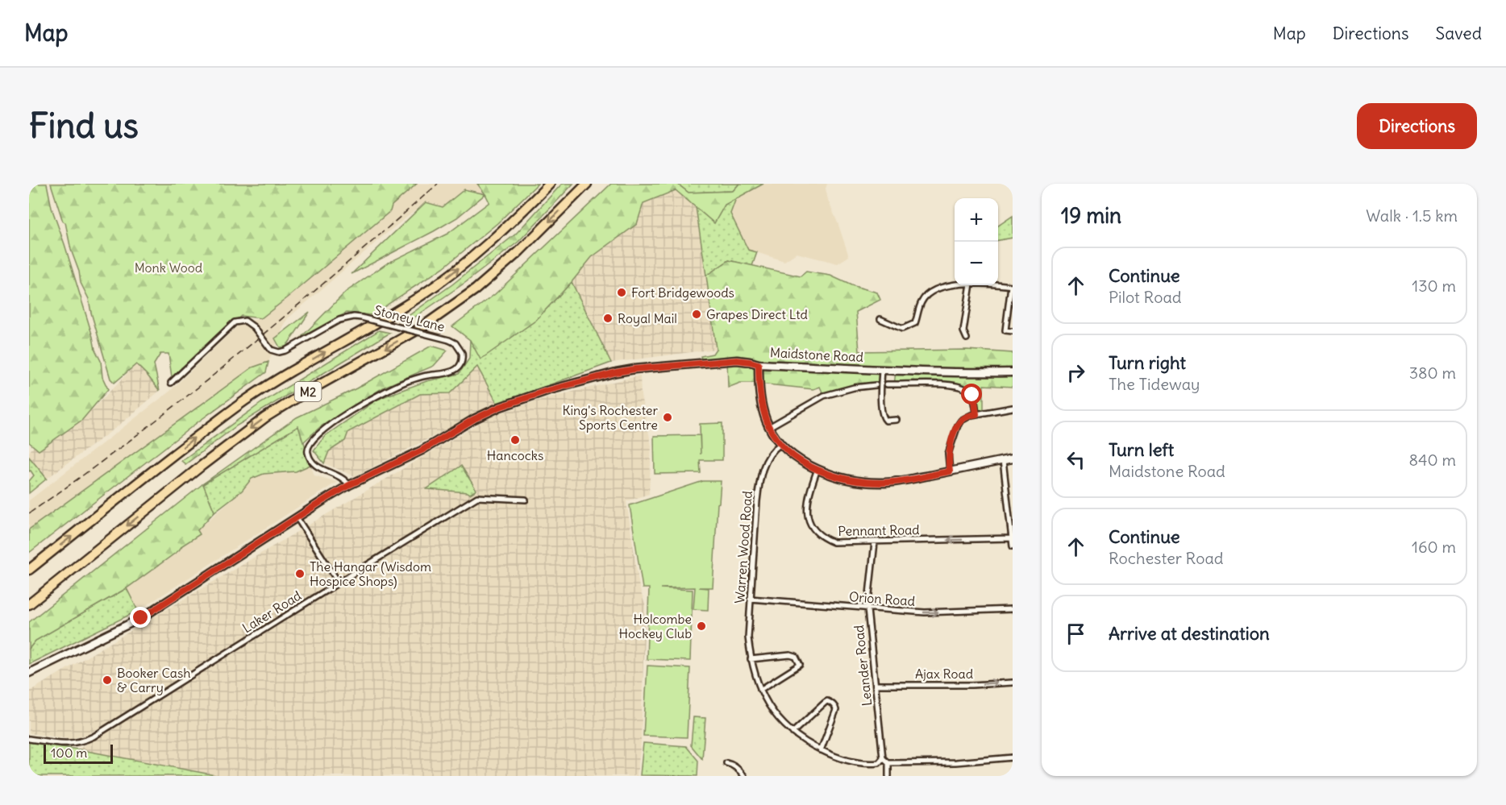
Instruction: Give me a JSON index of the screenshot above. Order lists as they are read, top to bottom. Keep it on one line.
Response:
{"streets":{"highway":["M2"],"main road":["Maidstone Road"],"street":["Stoney Lane","Pennant Road","Warren Wood Road","Orion Road","Laker Road","Leander Road","Ajax Road"]},"crossings":[["Stoney Lane","Maidstone Road"],["Pennant Road","Leander Road"],["Warren Wood Road","Orion Road"],["Warren Wood Road","Leander Road"],["Orion Road","Leander Road"],["Leander Road","Ajax Road"]],"one_way":["Pennant Road","Orion Road","Ajax Road"],"parks":["Monk Wood"],"places":["Fort Bridgewoods","Grapes Direct Ltd","Royal Mail","King's Rochester Sports Centre","Hancocks","The Hangar (Wisdom Hospice Shops)","Holcombe Hockey Club","Booker Cash & Carry"],"scale_bar":"100 m","page":{"header":"Map","nav":["Map","Directions","Saved"],"buttons":"Directions","title":"Find us","heading":["19 min","Walk · 1.5 km"],"map_buttons":["+","−"],"list":[["Continue","Pilot Road","130 m"],["Turn right","The Tideway","380 m"],["Turn left","Maidstone Road","840 m"],["Continue","Rochester Road","160 m"],"Arrive at destination"],"scale":"100 m"}}
